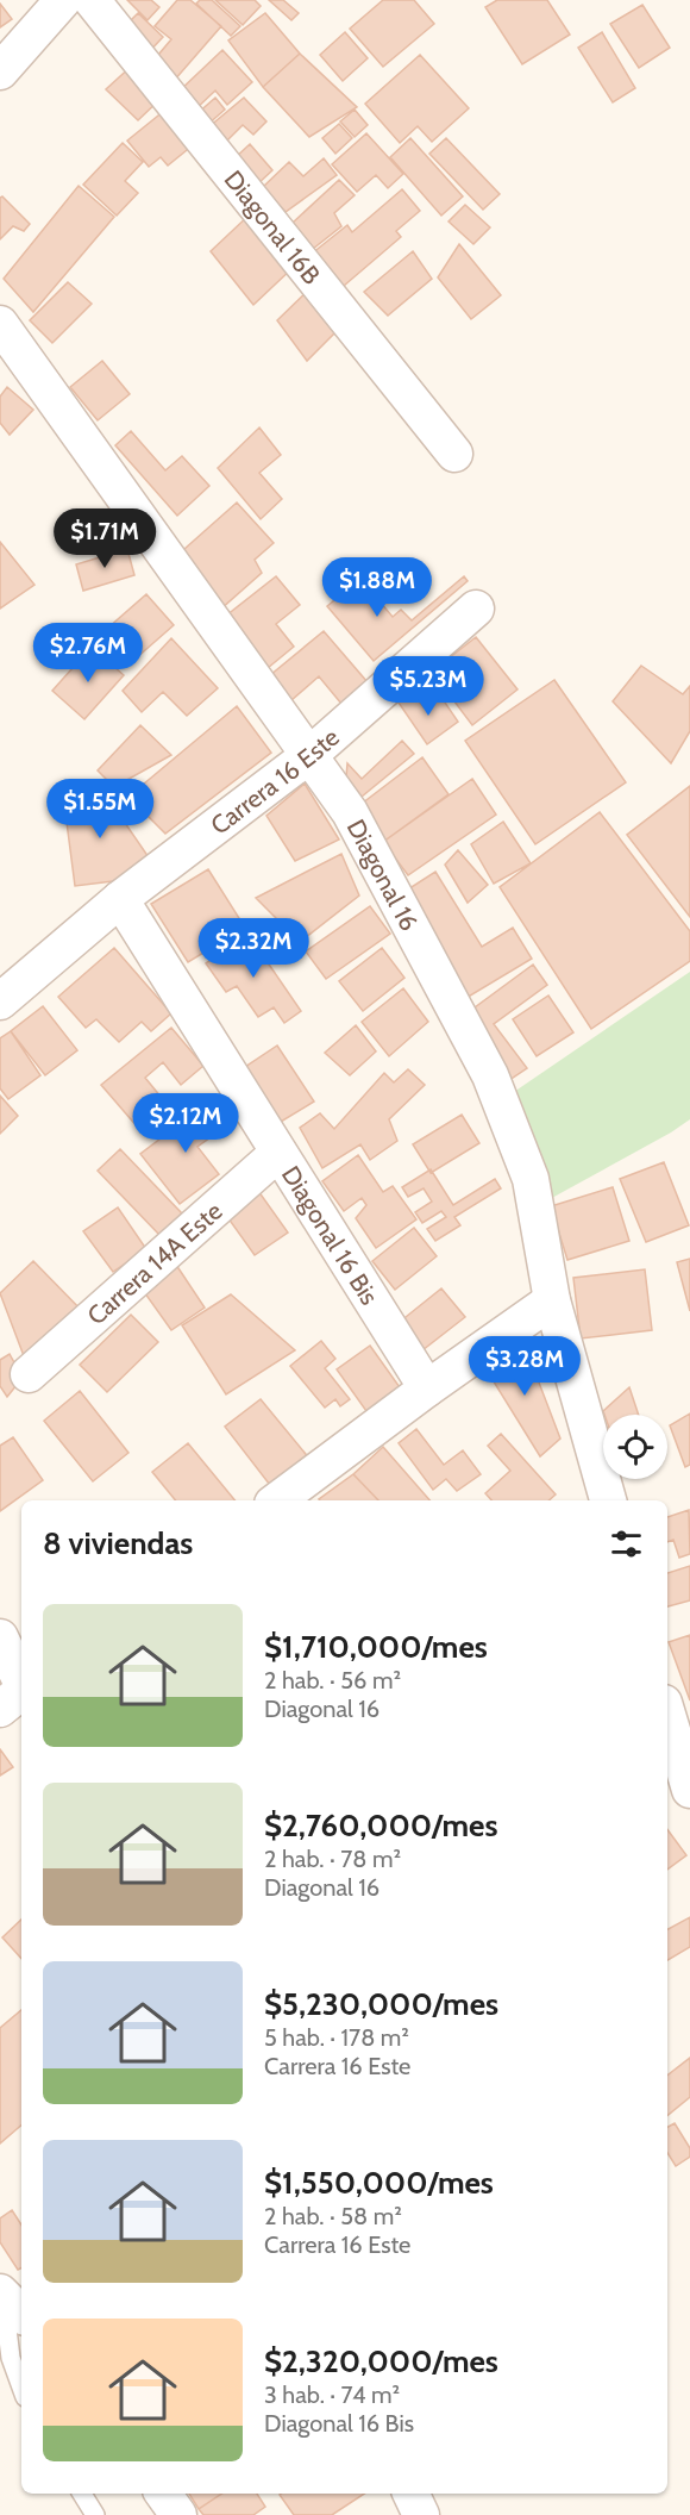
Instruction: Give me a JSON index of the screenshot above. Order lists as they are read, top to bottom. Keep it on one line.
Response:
{"streets":{"street":["Diagonal 16B","Carrera 16 Este","Diagonal 16","Diagonal 16 Bis","Carrera 14A Este"]},"crossings":[["Carrera 16 Este","Diagonal 16"],["Carrera 16 Este","Diagonal 16 Bis"],["Diagonal 16 Bis","Carrera 14A Este"]],"page":{"price":["$1.71M","$1.88M","$2.76M","$5.23M","$1.55M","$2.32M","$2.12M","$3.28M"],"heading":"8 viviendas","list":[{"name":"$1,710,000/mes","note":"2 hab. · 56 m² · Diagonal 16"},{"name":"$2,760,000/mes","note":"2 hab. · 78 m² · Diagonal 16"},{"name":"$5,230,000/mes","note":"5 hab. · 178 m² · Carrera 16 Este"},{"name":"$1,550,000/mes","note":"2 hab. · 58 m² · Carrera 16 Este"},{"name":"$2,320,000/mes","note":"3 hab. · 74 m² · Diagonal 16 Bis"}]}}
